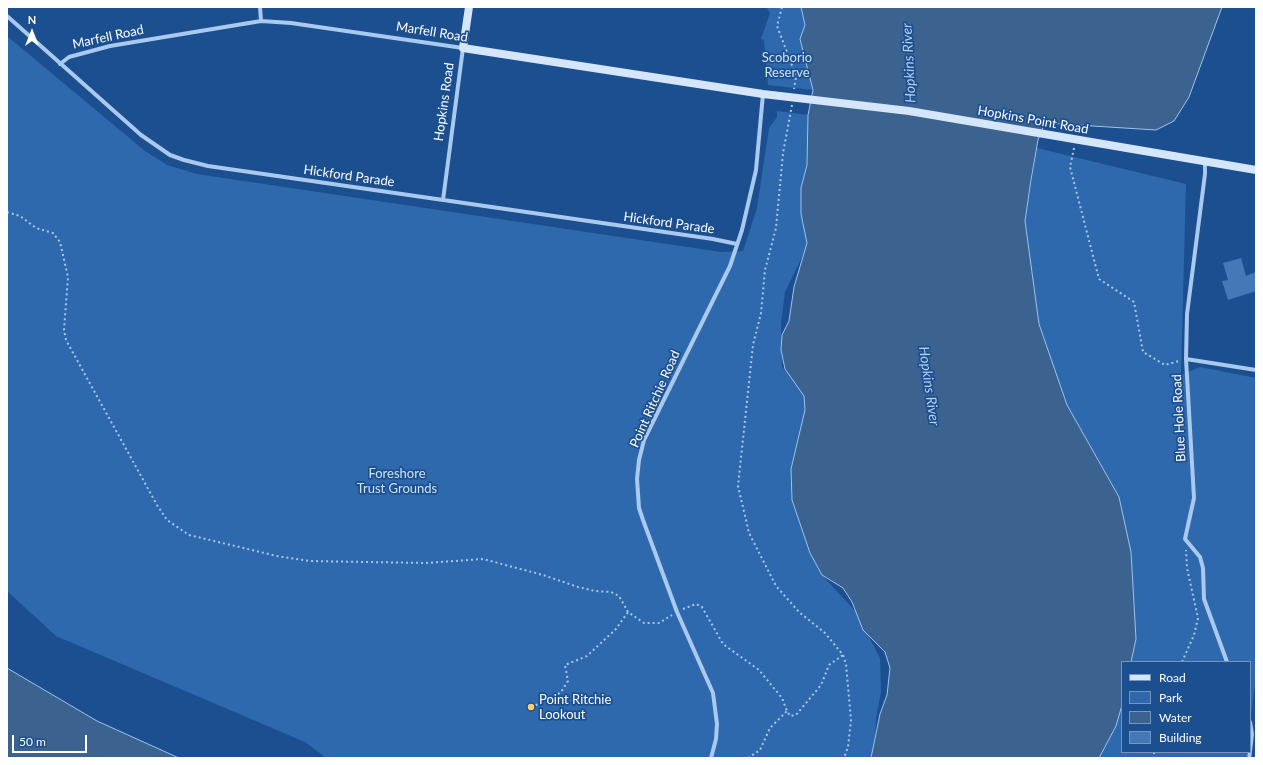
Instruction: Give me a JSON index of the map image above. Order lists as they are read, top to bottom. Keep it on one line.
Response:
{"streets":{"street":["Marfell Road","Hopkins Road","Hopkins Point Road","Hickford Parade","Point Ritchie Road","Blue Hole Road"]},"crossings":[["Marfell Road","Hopkins Road"],["Marfell Road","Hopkins Point Road"],["Marfell Road","Hickford Parade"],["Marfell Road","Point Ritchie Road"],["Hopkins Road","Hickford Parade"],["Hopkins Point Road","Blue Hole Road"],["Hickford Parade","Point Ritchie Road"]],"water":["Hopkins River"],"parks":["Scoborio Reserve","Foreshore Trust Grounds"],"places":["Point Ritchie Lookout"],"legend":["Road","Park","Water","Building"],"scale_bar":"50 m","north":"top"}
